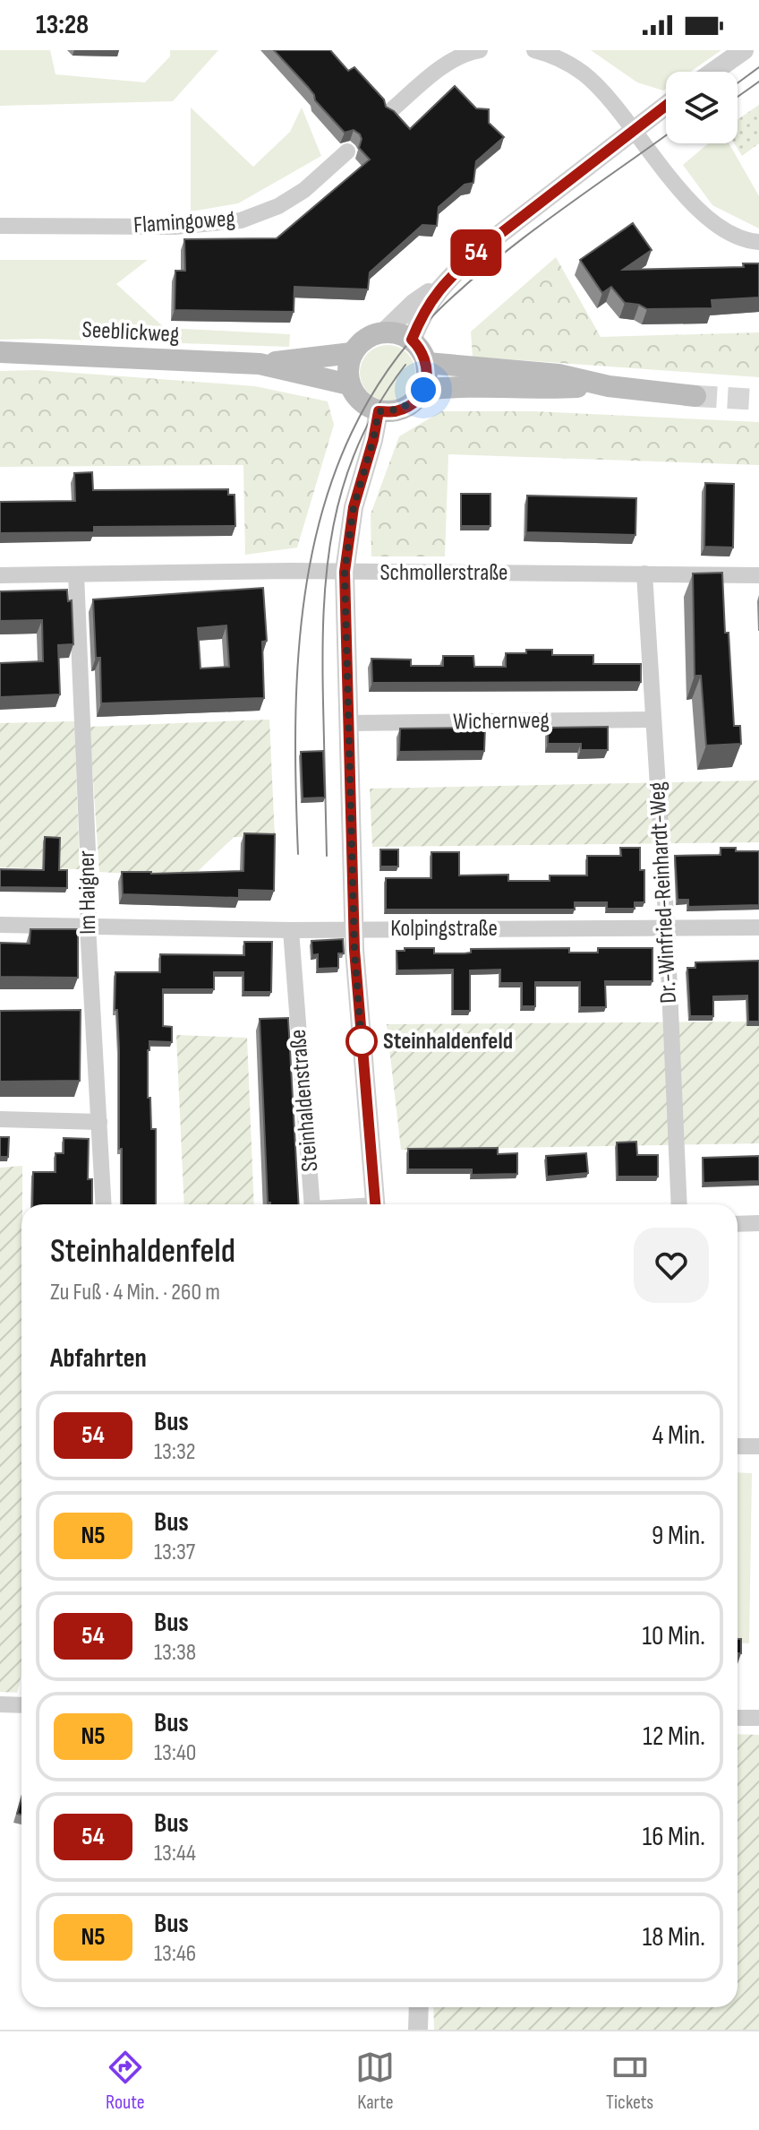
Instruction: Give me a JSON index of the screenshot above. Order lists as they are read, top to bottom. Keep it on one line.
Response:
{"streets":{"main road":["Seeblickweg"],"street":["Flamingoweg","Schmollerstraße","Wichernweg","Im Haigner","Dr.-Winfried-Reinhardt-Weg","Kolpingstraße","Steinhaldenstraße"]},"crossings":[["Seeblickweg","Steinhaldenstraße"],["Schmollerstraße","Im Haigner"],["Schmollerstraße","Dr.-Winfried-Reinhardt-Weg"],["Schmollerstraße","Steinhaldenstraße"],["Wichernweg","Dr.-Winfried-Reinhardt-Weg"],["Wichernweg","Steinhaldenstraße"],["Im Haigner","Kolpingstraße"],["Dr.-Winfried-Reinhardt-Weg","Kolpingstraße"],["Kolpingstraße","Steinhaldenstraße"]],"places":["Steinhaldenfeld"],"lines":["bus line 54"],"page":{"status":"13:28","on_map":"54","heading":[["Steinhaldenfeld","Zu Fuß · 4 Min. · 260 m"],"Abfahrten"],"list":[{"mark":"54","name":"Bus","note":"13:32","value":"4 Min."},{"mark":"N5","name":"Bus","note":"13:37","value":"9 Min."},{"mark":"54","name":"Bus","note":"13:38","value":"10 Min."},{"mark":"N5","name":"Bus","note":"13:40","value":"12 Min."},{"mark":"54","name":"Bus","note":"13:44","value":"16 Min."},{"mark":"N5","name":"Bus","note":"13:46","value":"18 Min."}],"tabs":["Route","Karte","Tickets"]}}
